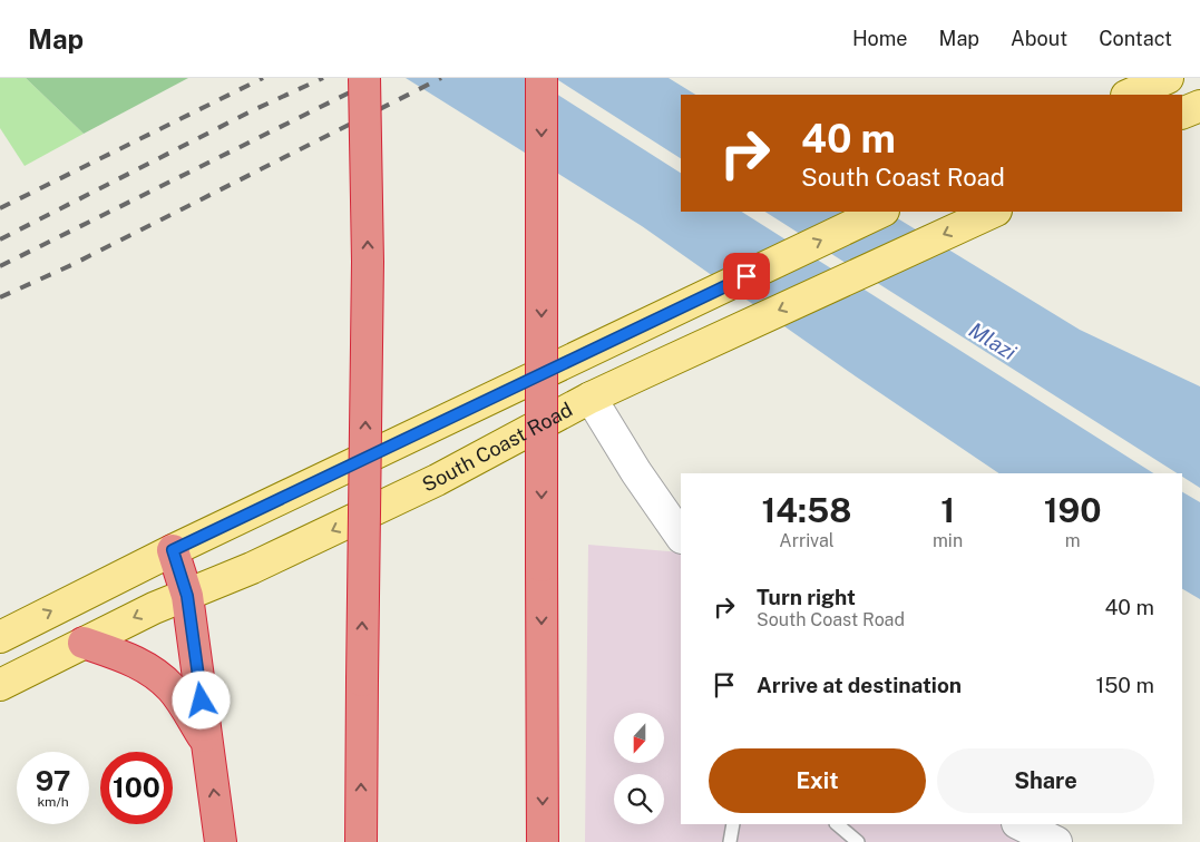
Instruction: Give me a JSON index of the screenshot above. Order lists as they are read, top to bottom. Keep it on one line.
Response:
{"streets":{"main road":["South Coast Road"]},"water":["Mlazi"],"north":"bottom","page":{"header":"Map","nav":["Home","Map","About","Contact"],"turn":["40 m","South Coast Road"],"eta":["14:58","Arrival","1","min","190","m"],"list":[{"name":"Turn right","note":"South Coast Road","value":"40 m"},{"name":"Arrive at destination","value":"150 m"}],"buttons":["Exit","Share"],"speed":"97 km/h","limit":"100"}}
